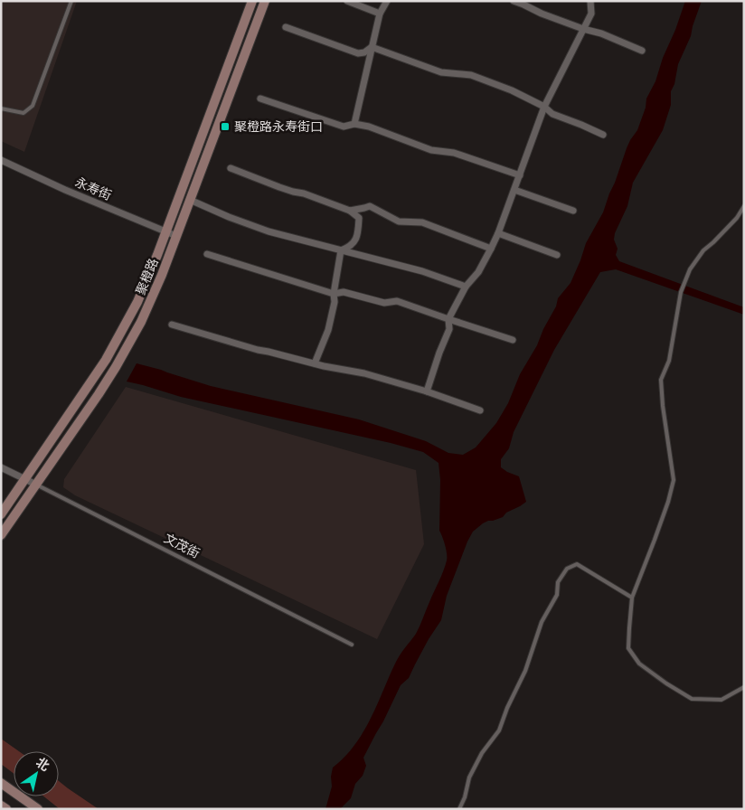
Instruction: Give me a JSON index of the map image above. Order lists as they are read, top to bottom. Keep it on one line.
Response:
{"streets":{"street":["永寿街","聚橙路","文茂街"]},"crossings":[["永寿街","聚橙路"],["聚橙路","文茂街"]],"places":{"transit":["聚橙路永寿街口"]},"north":"top right"}
